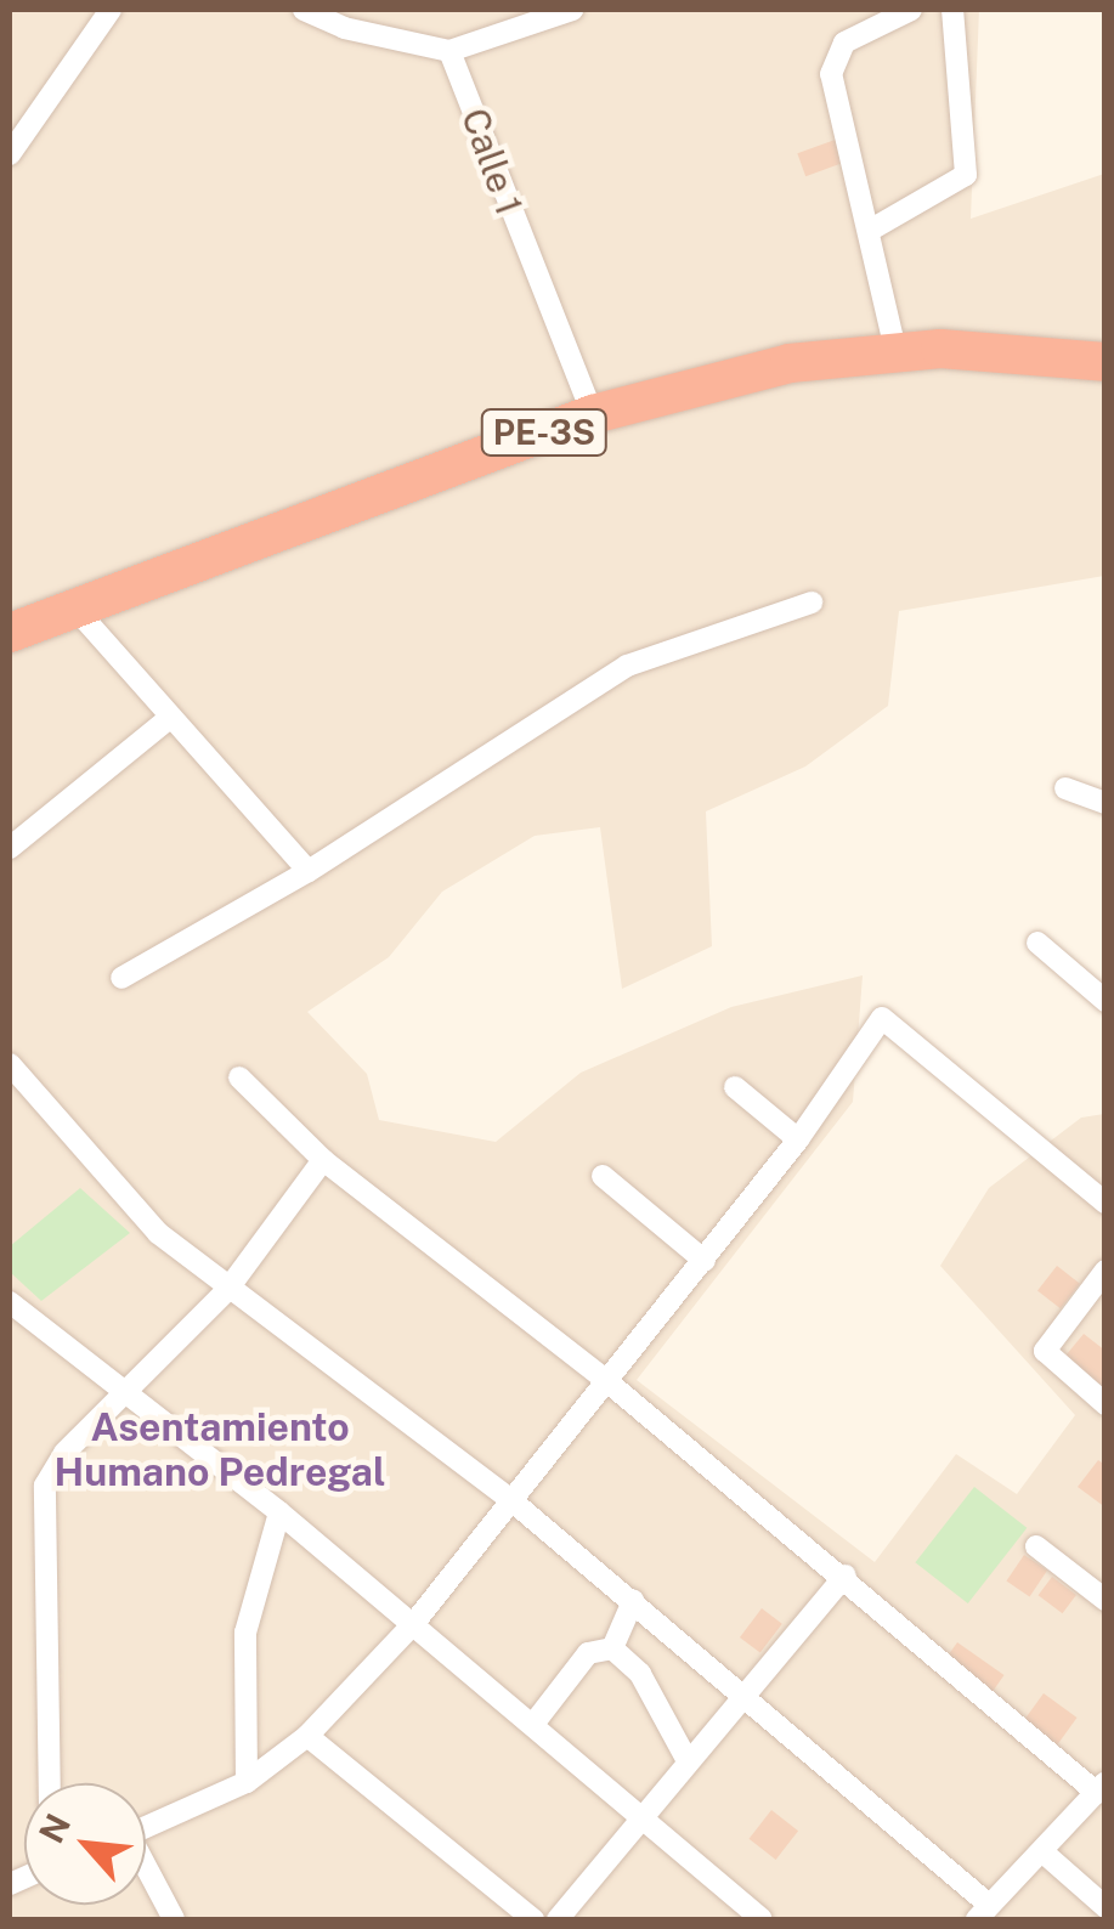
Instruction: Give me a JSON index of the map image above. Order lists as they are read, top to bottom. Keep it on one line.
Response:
{"streets":{"highway":["PE-3S"],"street":["Calle 1"]},"crossings":[["Calle 1","PE-3S"]],"districts":["Asentamiento Humano Pedregal"],"north":"top left"}
